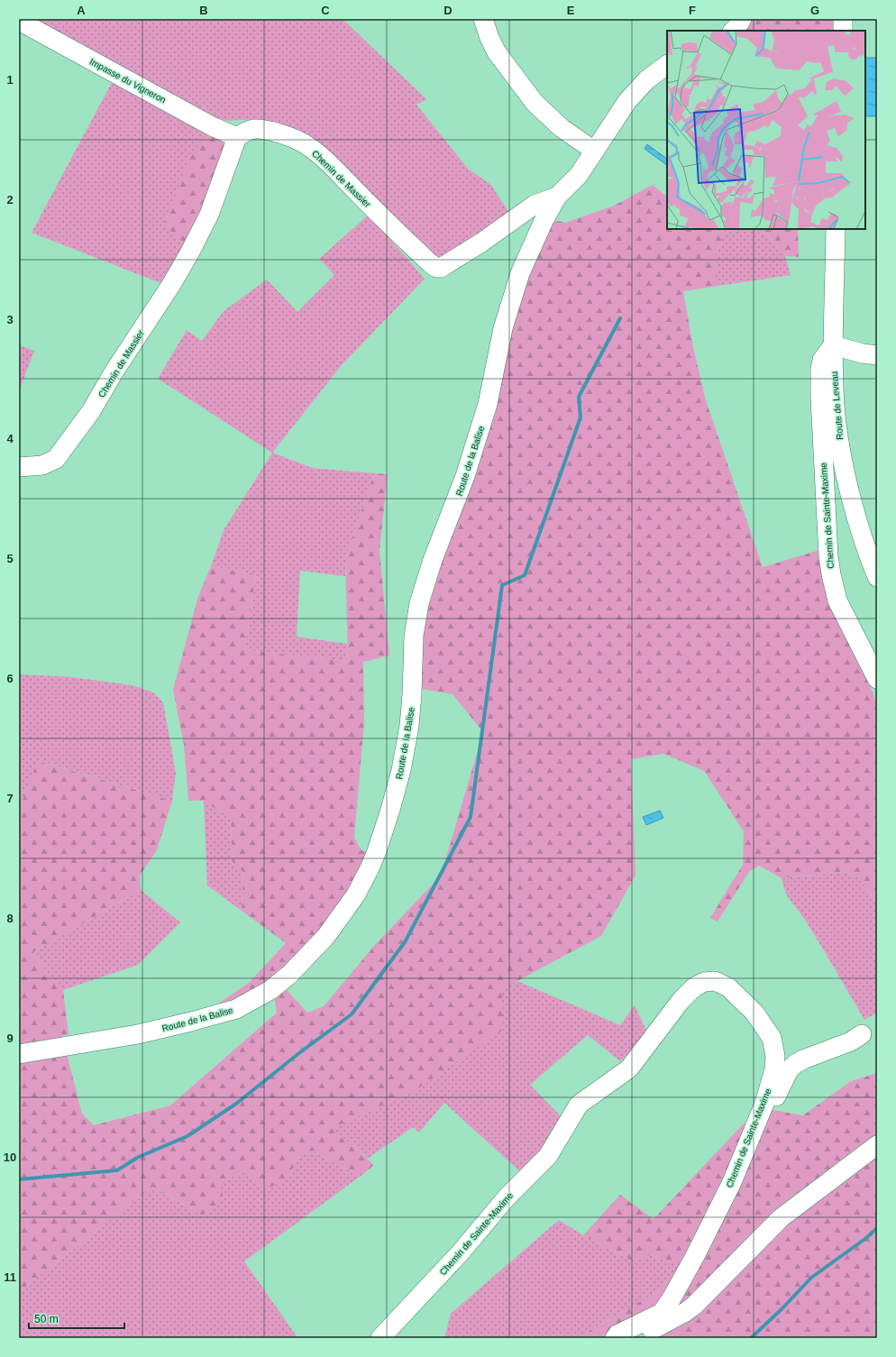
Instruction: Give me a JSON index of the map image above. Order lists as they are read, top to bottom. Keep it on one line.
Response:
{"streets":{"street":["Impasse du Vigneron","Chemin de Massier","Route de Leveau","Route de la Balise","Chemin de Sainte-Maxime"]},"crossings":[["Impasse du Vigneron","Chemin de Massier"],["Chemin de Massier","Route de la Balise"],["Route de Leveau","Chemin de Sainte-Maxime"]],"scale_bar":"50 m","grid":{"columns":["A","B","C","D","E","F","G"],"rows":["1","2","3","4","5","6","7","8","9","10","11"]}}
